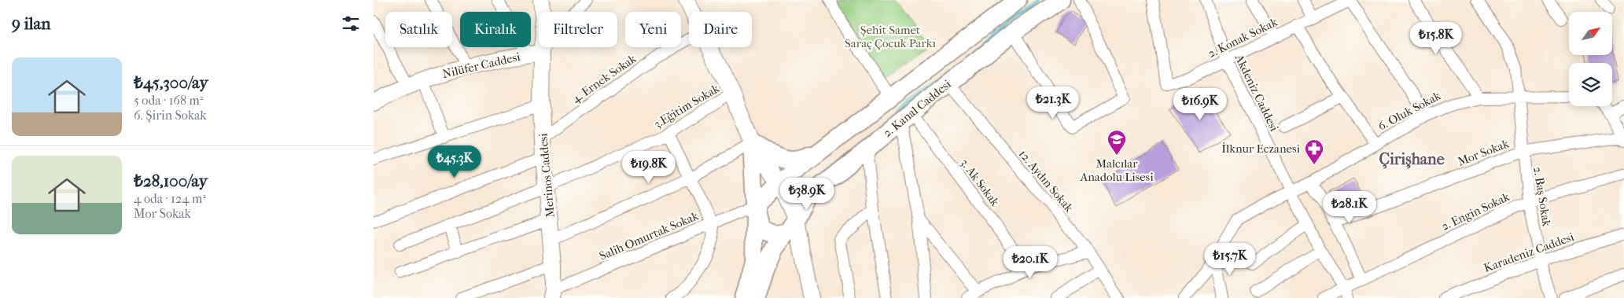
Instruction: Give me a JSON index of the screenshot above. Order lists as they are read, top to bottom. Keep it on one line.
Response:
{"streets":{"main road":["Nilüfer Caddesi","2. Kanal Caddesi","Merinos Caddesi"],"street":["2. Konak Sokak","4. Ernek Sokak","Akdeniz Caddesi","3.Eğitim Sokak","6. Oluk Sokak","Mor Sokak","12. Aydın Sokak","3. Ak Sokak","2. Baş Sokak","2. Engin Sokak","Salih Omurtak Sokak","Karadeniz Caddesi"]},"crossings":[["2. Konak Sokak","Akdeniz Caddesi"],["Nilüfer Caddesi","Merinos Caddesi"],["4. Ernek Sokak","Merinos Caddesi"],["Akdeniz Caddesi","6. Oluk Sokak"],["Akdeniz Caddesi","2. Engin Sokak"],["3.Eğitim Sokak","Merinos Caddesi"],["2. Kanal Caddesi","12. Aydın Sokak"],["2. Kanal Caddesi","3. Ak Sokak"],["2. Kanal Caddesi","Salih Omurtak Sokak"],["6. Oluk Sokak","2. Baş Sokak"],["Mor Sokak","2. Baş Sokak"],["Merinos Caddesi","Salih Omurtak Sokak"],["2. Baş Sokak","2. Engin Sokak"],["2. Baş Sokak","Karadeniz Caddesi"]],"districts":["Çirişhane"],"parks":["Şehit Samet Saraç Çocuk Parkı"],"places":{"school or university":["Malcılar Anadolu Lisesi"],"pharmacy":["İlknur Eczanesi"]},"north":"top right","page":{"heading":"9 ilan","chip":["Satılık","Kiralık","Filtreler","Yeni","Daire"],"price":["₺15.8K","₺21.3K","₺16.9K","₺45.3K","₺19.8K","₺38.9K","₺28.1K","₺15.7K","₺20.1K"],"list":[{"name":"₺45,300/ay","note":"5 oda · 168 m² · 6. Şirin Sokak"},{"name":"₺28,100/ay","note":"4 oda · 124 m² · Mor Sokak"}]}}
